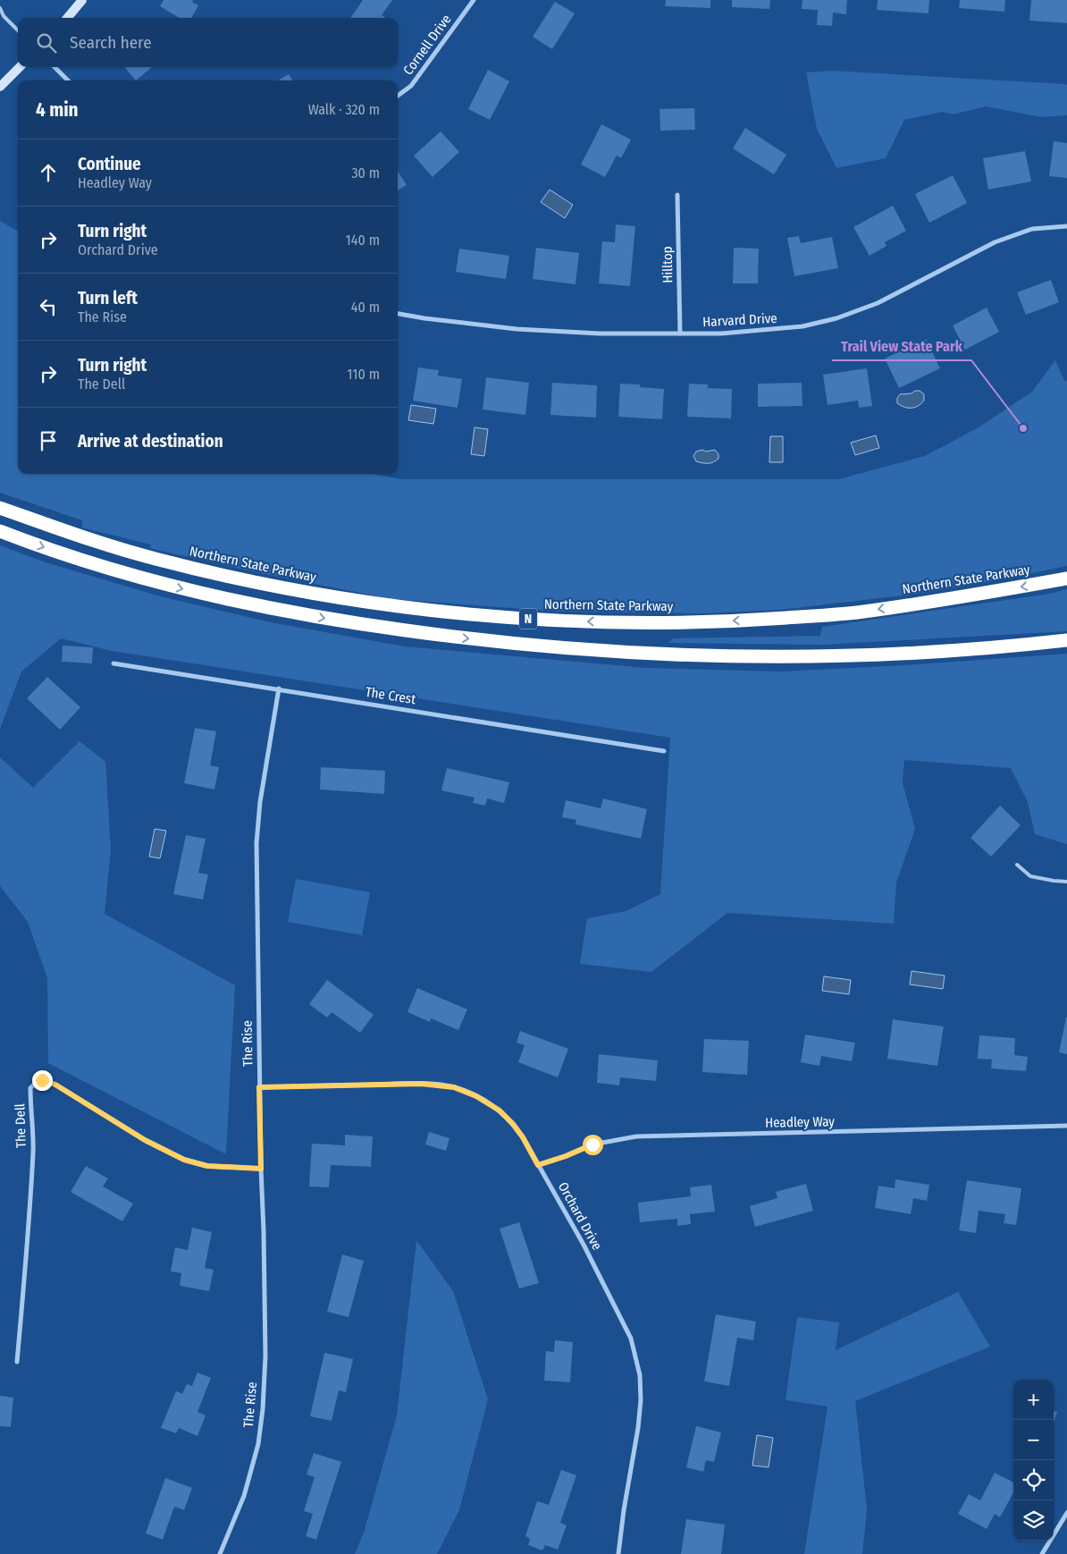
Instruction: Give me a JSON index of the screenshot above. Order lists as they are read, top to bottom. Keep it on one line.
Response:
{"streets":{"highway":["Northern State Parkway","N"],"street":["Cornell Drive","Hilltop","Harvard Drive","The Crest","The Rise","Headley Way","The Dell","Orchard Drive"]},"crossings":[["Hilltop","Harvard Drive"],["The Crest","The Rise"],["The Rise","The Dell"],["The Rise","Orchard Drive"],["Headley Way","Orchard Drive"]],"places":["Trail View State Park"],"page":{"search":"Search here","heading":["4 min","Walk · 320 m"],"list":[["Continue","Headley Way","30 m"],["Turn right","Orchard Drive","140 m"],["Turn left","The Rise","40 m"],["Turn right","The Dell","110 m"],"Arrive at destination"],"map_buttons":["+","−"]}}
